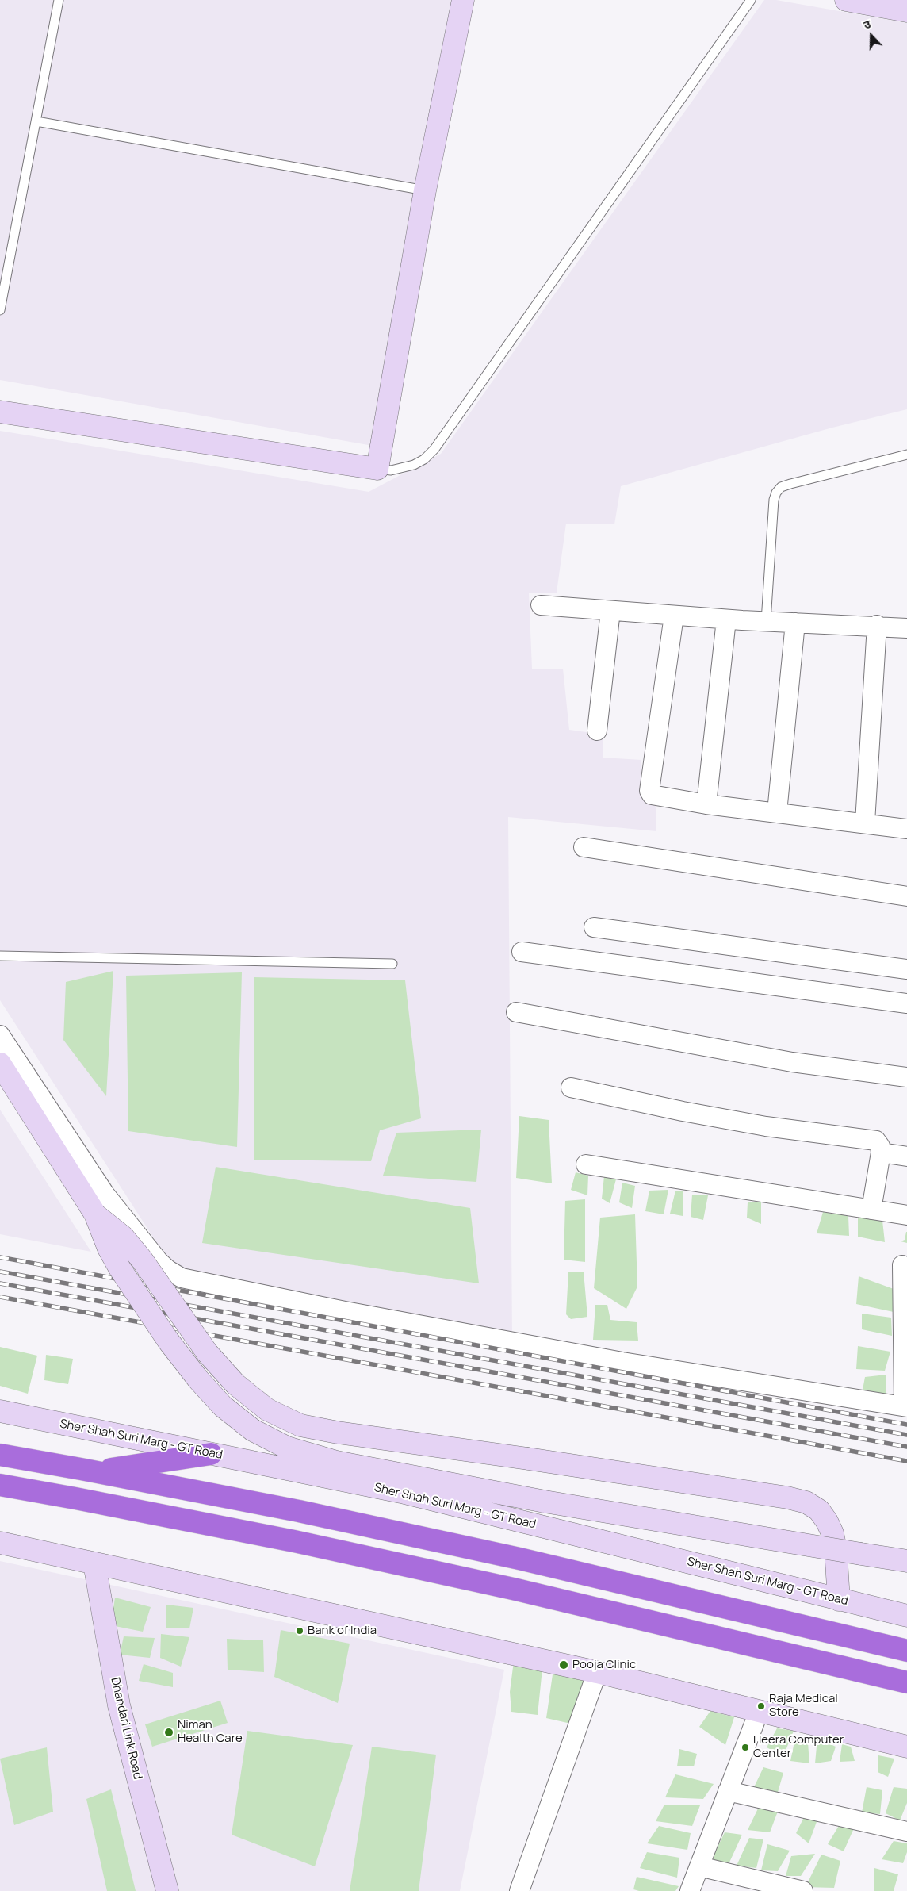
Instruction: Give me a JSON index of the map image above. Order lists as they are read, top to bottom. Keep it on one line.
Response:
{"streets":{"street":["Sher Shah Suri Marg - GT Road","Dhandari Link Road"]},"places":["Bank of India","Pooja Clinic","Raja Medical Store","Niman Health Care","Heera Computer Center"],"north":"top"}
